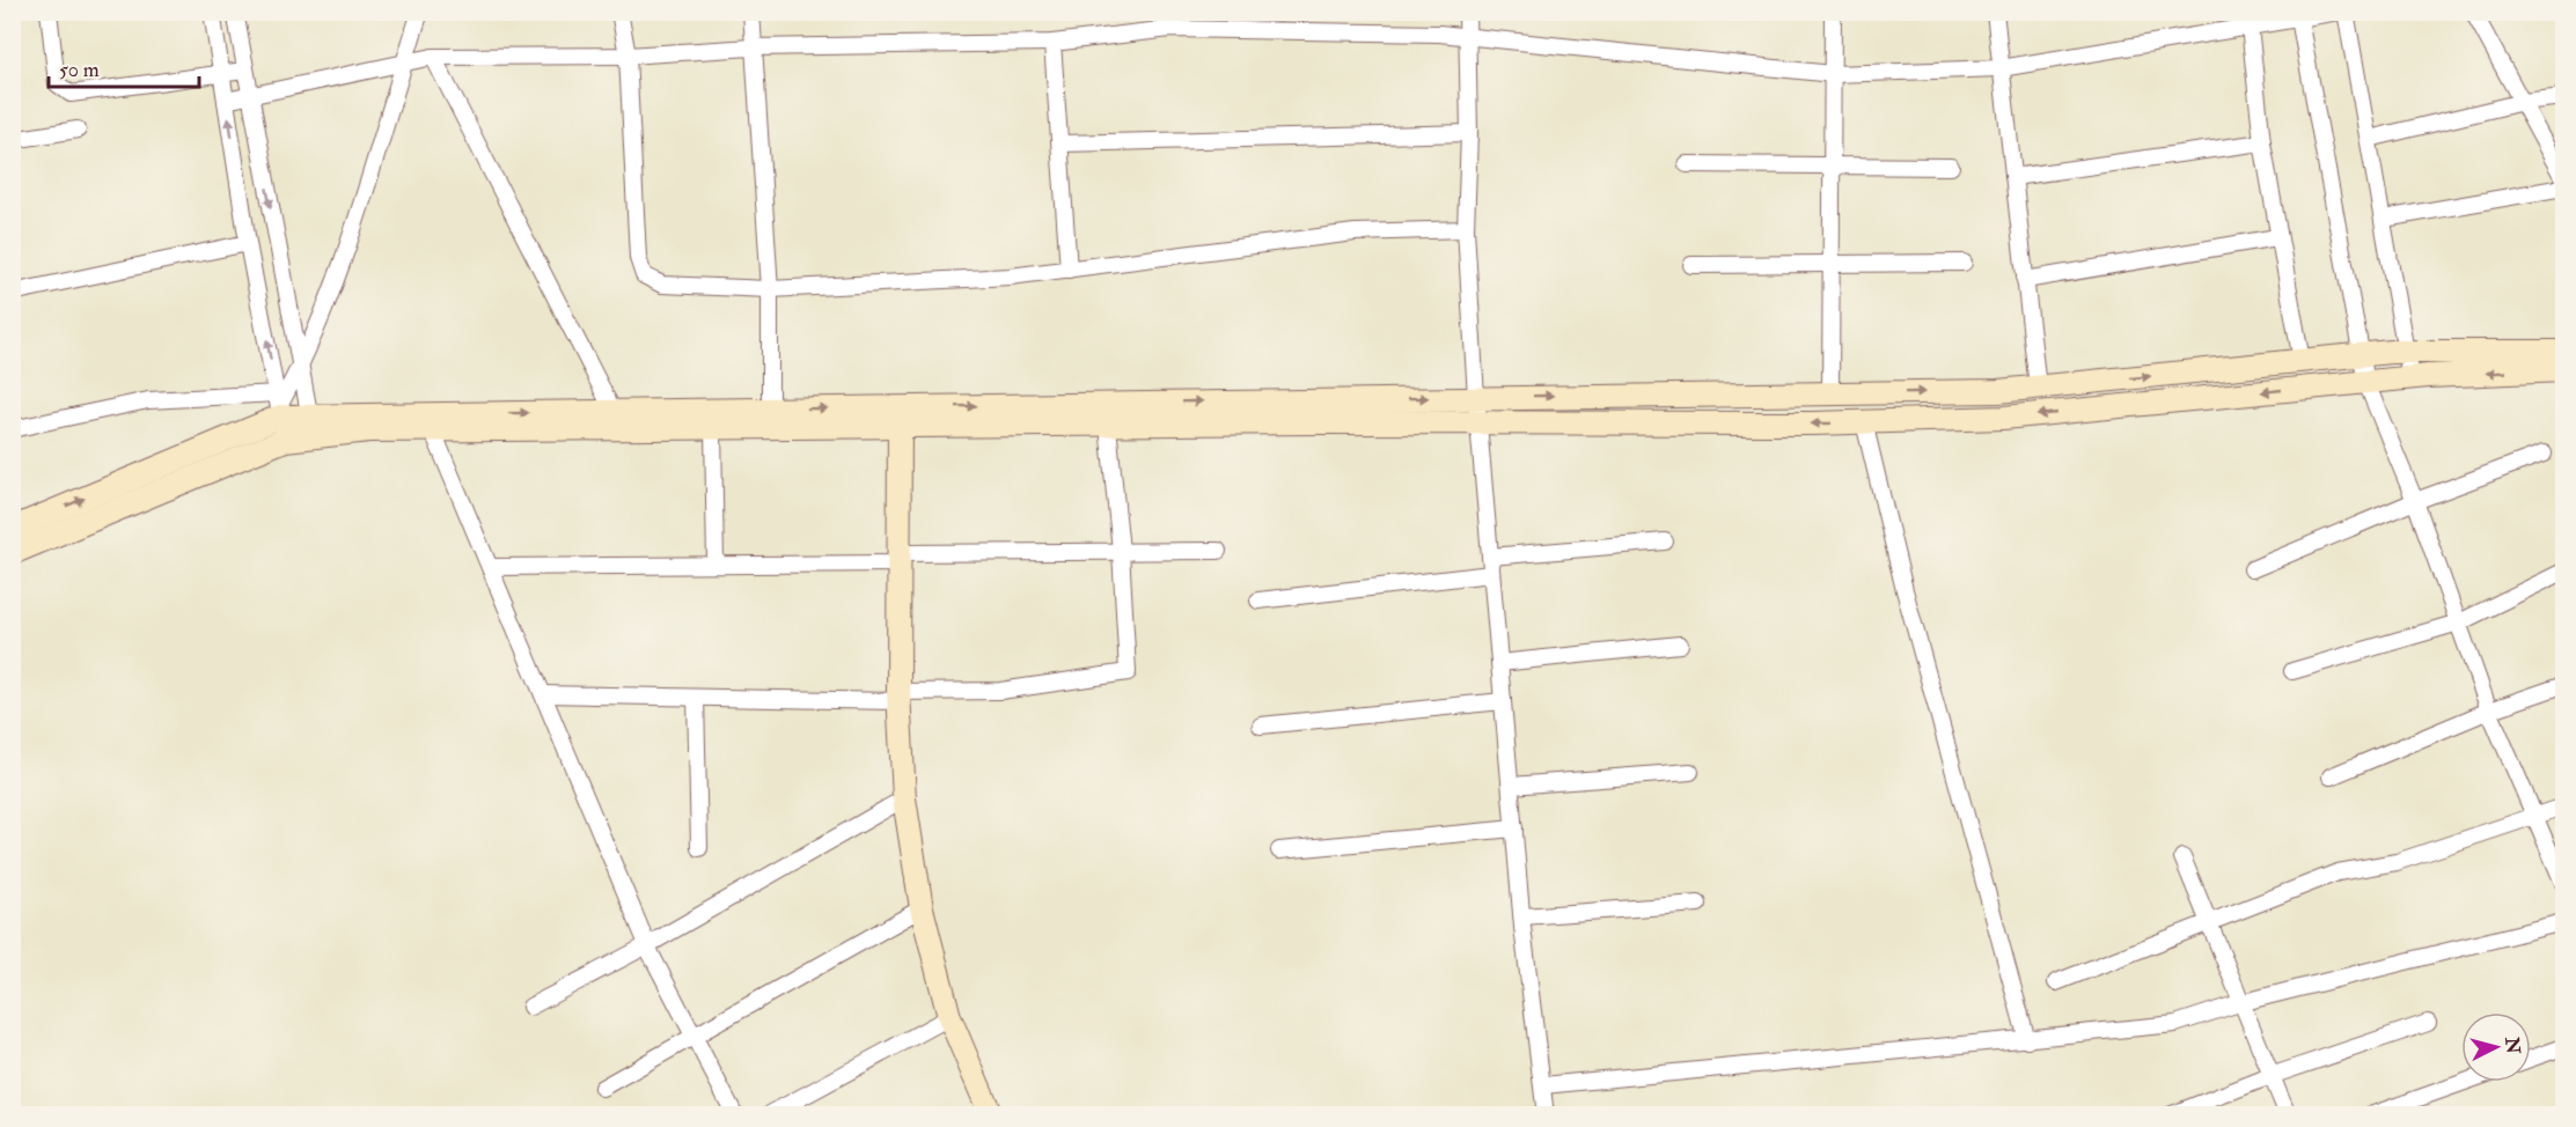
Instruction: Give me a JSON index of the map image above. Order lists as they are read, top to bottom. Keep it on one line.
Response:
{"scale_bar":"50 m","north":"right"}
